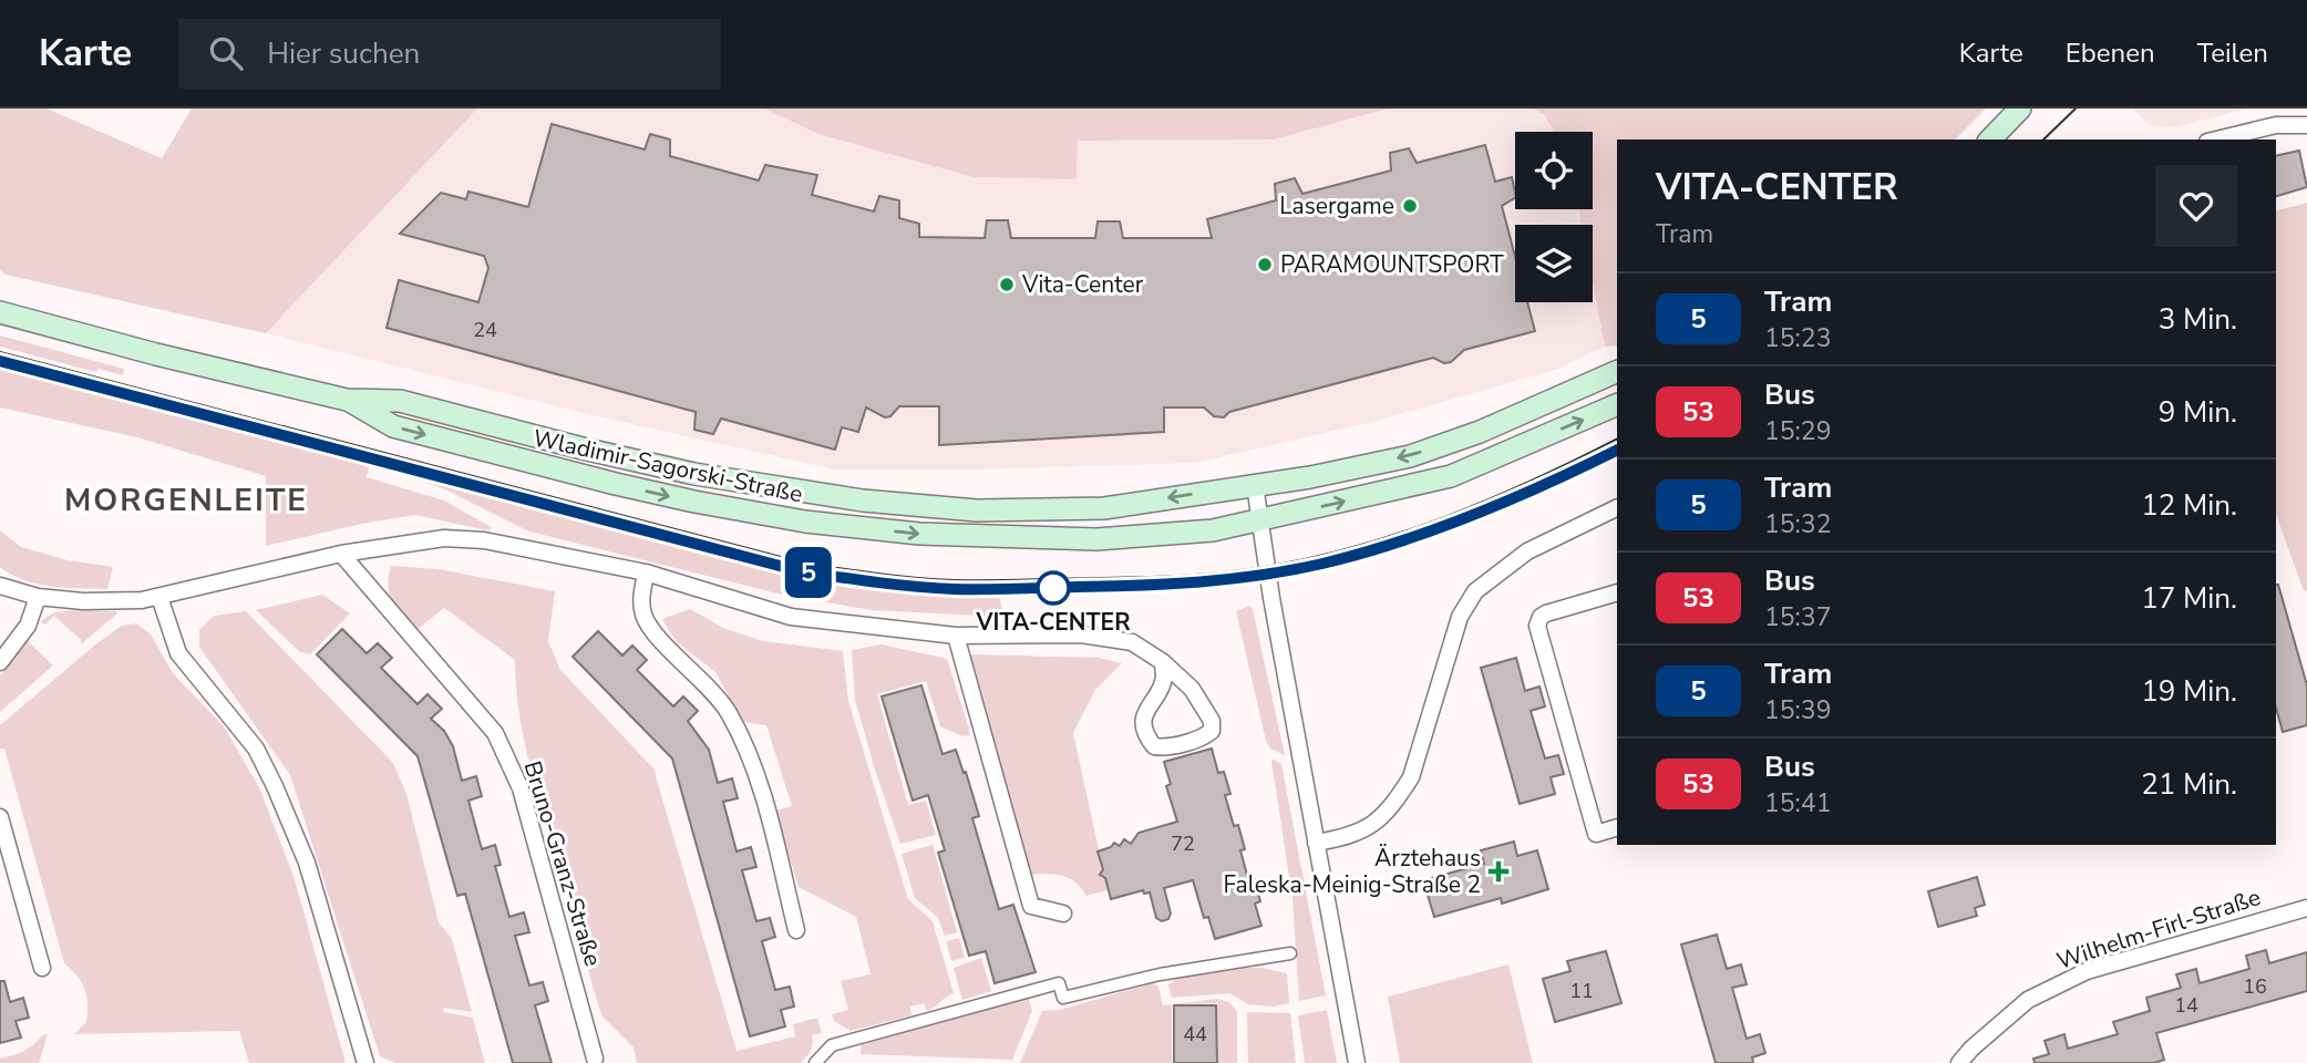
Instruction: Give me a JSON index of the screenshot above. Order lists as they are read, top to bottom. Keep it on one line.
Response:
{"streets":{"main road":["Wladimir-Sagorski-Straße"],"street":["Bruno-Granz-Straße","Wilhelm-Firl-Straße"]},"districts":["MORGENLEITE"],"places":{"other":["Lasergame","PARAMOUNTSPORT","Vita-Center","VITA-CENTER"],"health":["Ärztehaus Faleska-Meinig-Straße 2"]},"lines":["tram line 5"],"house_numbers":["24","72","16","11","14","44"],"page":{"header":"Karte","search":"Hier suchen","nav":["Karte","Ebenen","Teilen"],"on_map":"5","heading":["VITA-CENTER","Tram"],"list":[{"mark":"5","name":"Tram","note":"15:23","value":"3 Min."},{"mark":"53","name":"Bus","note":"15:29","value":"9 Min."},{"mark":"5","name":"Tram","note":"15:32","value":"12 Min."},{"mark":"53","name":"Bus","note":"15:37","value":"17 Min."},{"mark":"5","name":"Tram","note":"15:39","value":"19 Min."},{"mark":"53","name":"Bus","note":"15:41","value":"21 Min."}]}}
